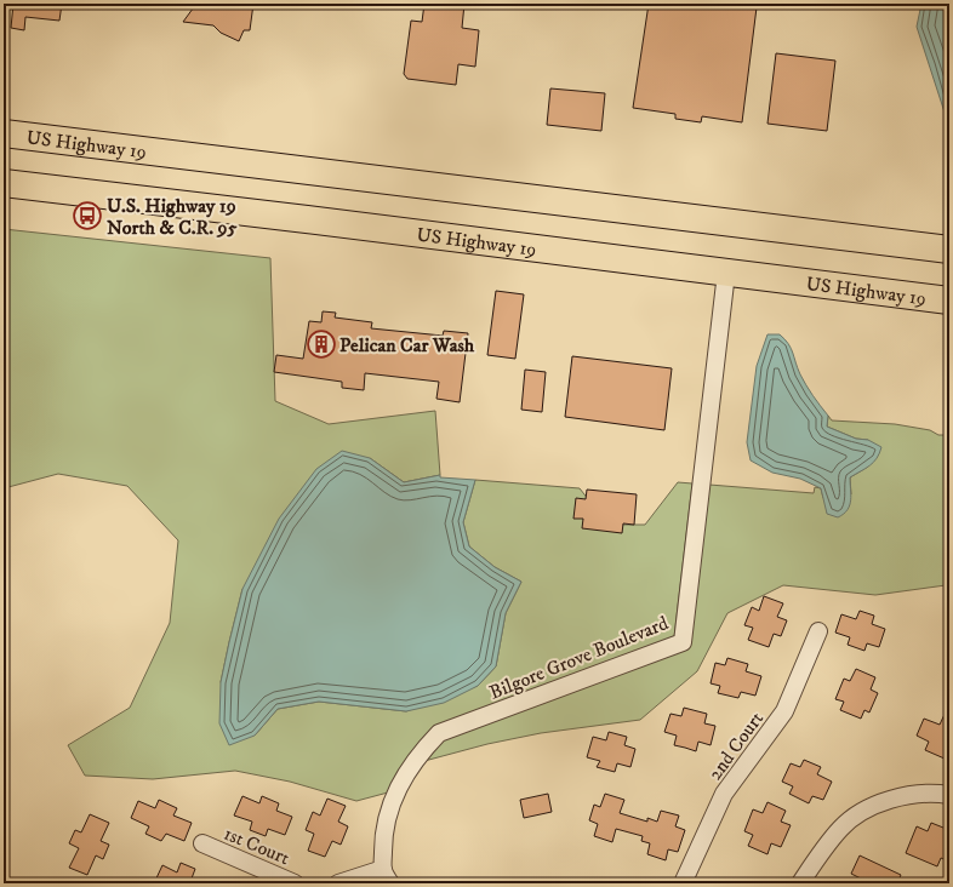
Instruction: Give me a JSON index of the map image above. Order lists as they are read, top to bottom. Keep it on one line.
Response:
{"streets":{"highway":["US Highway 19"],"street":["Bilgore Grove Boulevard","2nd Court","1st Court"]},"crossings":[["US Highway 19","Bilgore Grove Boulevard"]],"places":{"bus stop":["U.S. Highway 19 North & C.R. 95"],"building":["Pelican Car Wash"]}}
